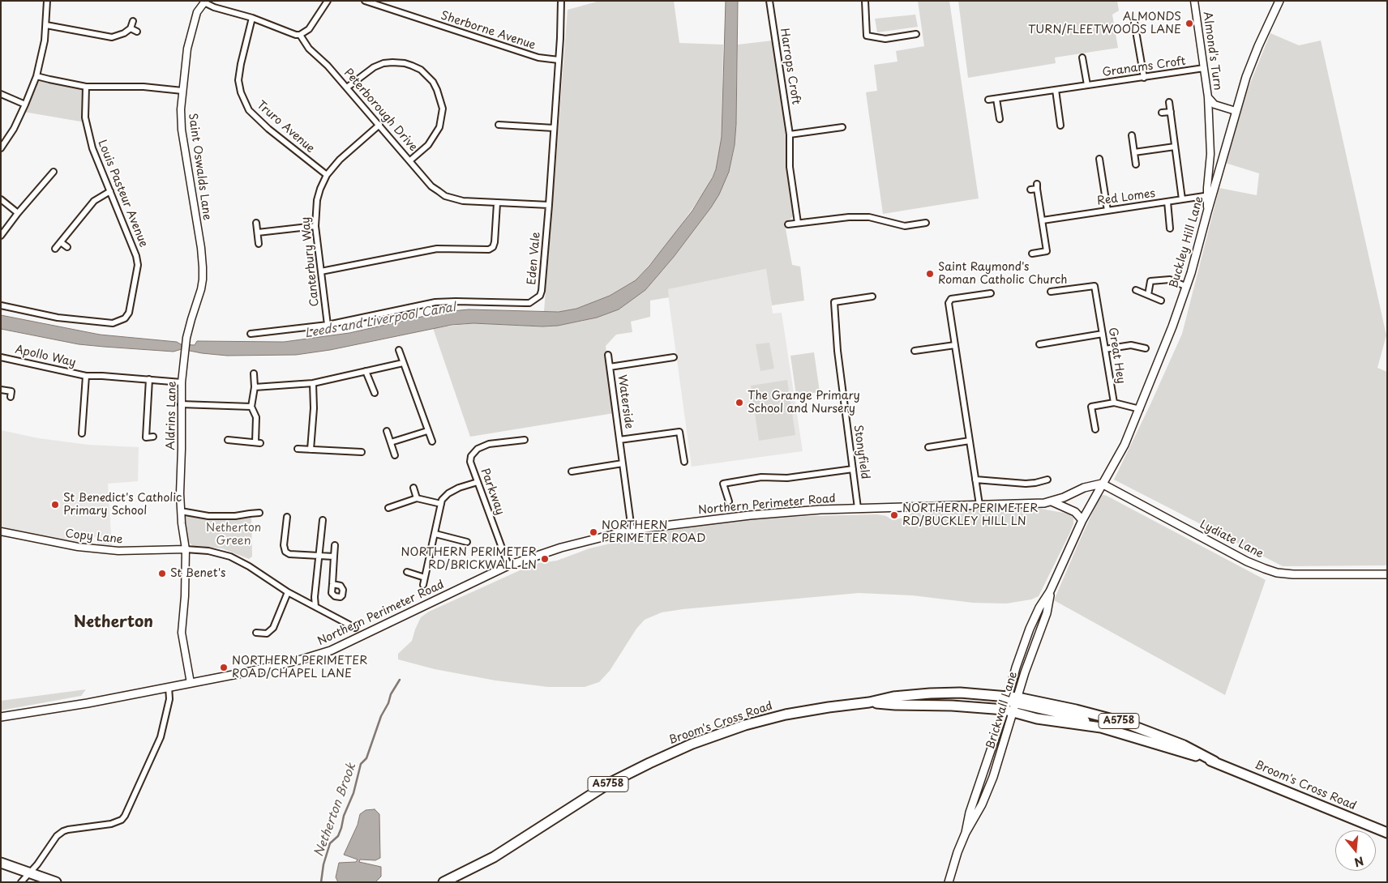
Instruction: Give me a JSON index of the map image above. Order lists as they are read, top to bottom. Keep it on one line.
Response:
{"streets":{"highway":["A5758","Broom's Cross Road"],"main road":["Buckley Hill Lane","Northern Perimeter Road","Lydiate Lane","Brickwall Lane"],"street":["Sherborne Avenue","Almond's Turn","Harrops Croft","Granams Croft","Peterborough Drive","Truro Avenue","Saint Oswalds Lane","Louis Pasteur Avenue","Red Lomes","Eden Vale","Canterbury Way","Great Hey","Apollo Way","Waterside","Aldrins Lane","Stonyfield","Parkway","Copy Lane"]},"crossings":[["Sherborne Avenue","Eden Vale"],["Almond's Turn","Granams Croft"],["Almond's Turn","Buckley Hill Lane"],["Peterborough Drive","Eden Vale"],["Peterborough Drive","Canterbury Way"],["Truro Avenue","Canterbury Way"],["Saint Oswalds Lane","Aldrins Lane"],["Red Lomes","Buckley Hill Lane"],["Buckley Hill Lane","Northern Perimeter Road"],["Buckley Hill Lane","Lydiate Lane"],["Buckley Hill Lane","Brickwall Lane"],["Eden Vale","Canterbury Way"],["Apollo Way","Aldrins Lane"],["Waterside","Northern Perimeter Road"],["Stonyfield","Northern Perimeter Road"],["Parkway","Northern Perimeter Road"],["Northern Perimeter Road","Lydiate Lane"],["Northern Perimeter Road","Brickwall Lane"],["Lydiate Lane","Brickwall Lane"],["Brickwall Lane","Broom's Cross Road"]],"districts":["Netherton"],"water":["Leeds and Liverpool Canal","Netherton Brook"],"parks":["Netherton Green"],"places":["ALMONDS TURN/FLEETWOODS LANE","Saint Raymond's Roman Catholic Church","The Grange Primary School and Nursery","St Benedict's Catholic Primary School","NORTHERN PERIMETER RD/BUCKLEY HILL LN","NORTHERN PERIMETER ROAD","NORTHERN PERIMETER RD/BRICKWALL LN","St Benet's","NORTHERN PERIMETER ROAD/CHAPEL LANE"],"north":"bottom"}
